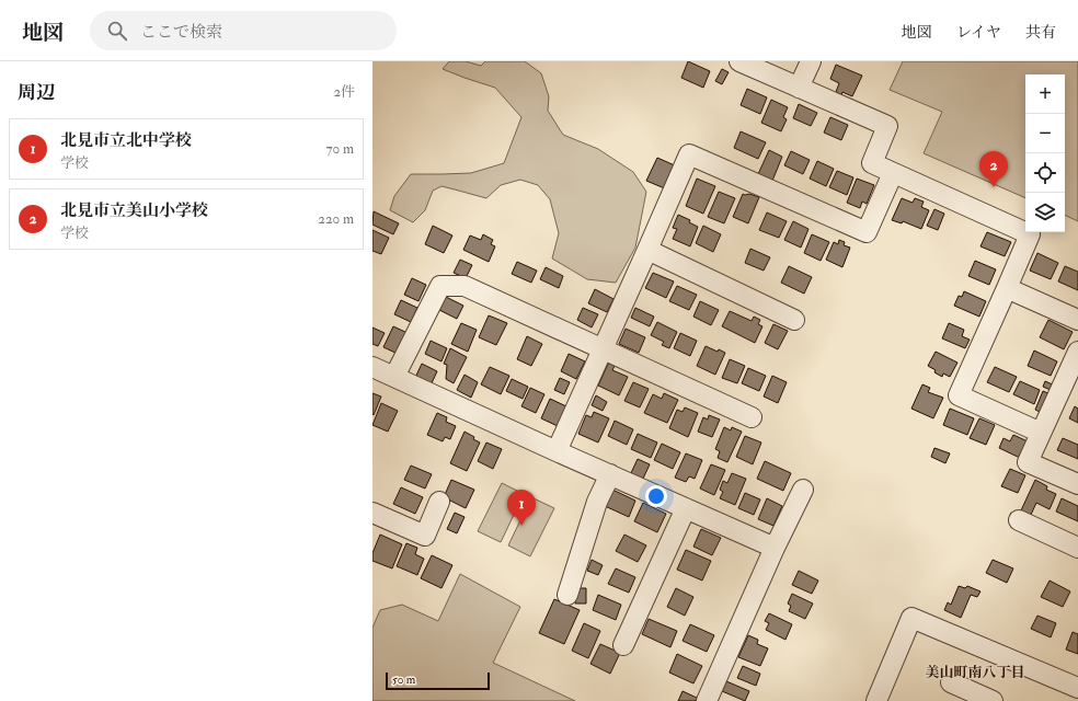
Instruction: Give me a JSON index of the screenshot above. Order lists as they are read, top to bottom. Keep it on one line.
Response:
{"districts":["美山町南八丁目"],"scale_bar":"50 m","page":{"header":"地図","search":"ここで検索","nav":["地図","レイヤ","共有"],"heading":["周辺","2件"],"map_buttons":["+","−"],"list":[{"mark":"1","name":"北見市立北中学校","note":"学校","value":"70 m"},{"mark":"2","name":"北見市立美山小学校","note":"学校","value":"220 m"}],"pins":["2","1"],"scale":"50 m"}}
